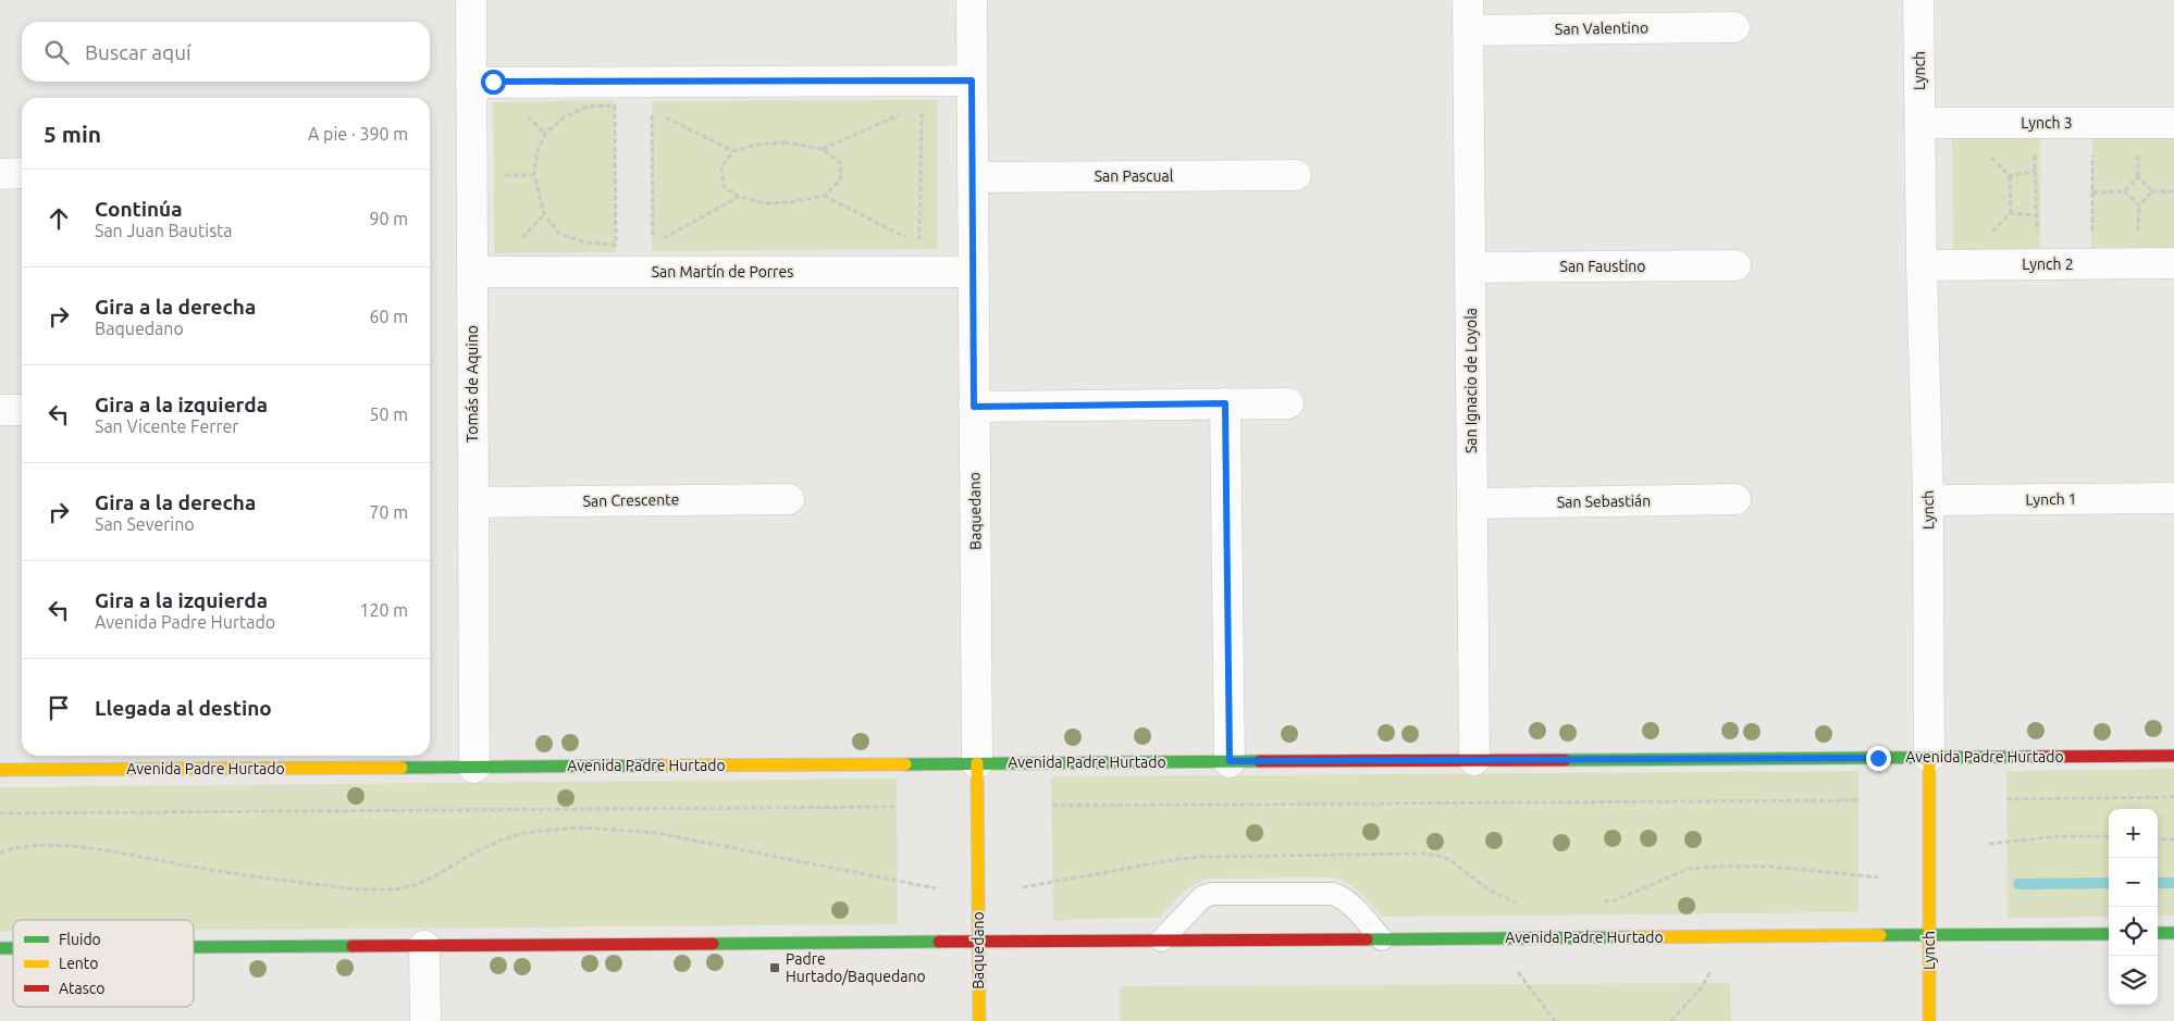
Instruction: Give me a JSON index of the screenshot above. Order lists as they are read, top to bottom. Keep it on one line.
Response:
{"streets":{"main road":["Lynch","Baquedano","Avenida Padre Hurtado"],"street":["San Valentino","Lynch 3","San Pascual","Lynch 2","San Faustino","San Martín de Porres","San Ignacio de Loyola","Tomás de Aquino","Lynch 1","San Crescente","San Sebastián"]},"crossings":[["San Valentino","San Ignacio de Loyola"],["Lynch","Lynch 3"],["Lynch","Lynch 2"],["Lynch","Lynch 1"],["Lynch","Avenida Padre Hurtado"],["San Pascual","Baquedano"],["San Faustino","San Ignacio de Loyola"],["San Martín de Porres","Tomás de Aquino"],["San Martín de Porres","Baquedano"],["San Ignacio de Loyola","San Sebastián"],["San Ignacio de Loyola","Avenida Padre Hurtado"],["Tomás de Aquino","San Crescente"],["Tomás de Aquino","Avenida Padre Hurtado"],["Baquedano","Avenida Padre Hurtado"]],"places":{"transit":["Padre Hurtado/Baquedano"]},"legend":["Fluido","Lento","Atasco"],"page":{"search":"Buscar aquí","heading":["5 min","A pie · 390 m"],"list":[["Continúa","San Juan Bautista","90 m"],["Gira a la derecha","Baquedano","60 m"],["Gira a la izquierda","San Vicente Ferrer","50 m"],["Gira a la derecha","San Severino","70 m"],["Gira a la izquierda","Avenida Padre Hurtado","120 m"],"Llegada al destino"],"map_buttons":["+","−"]}}
